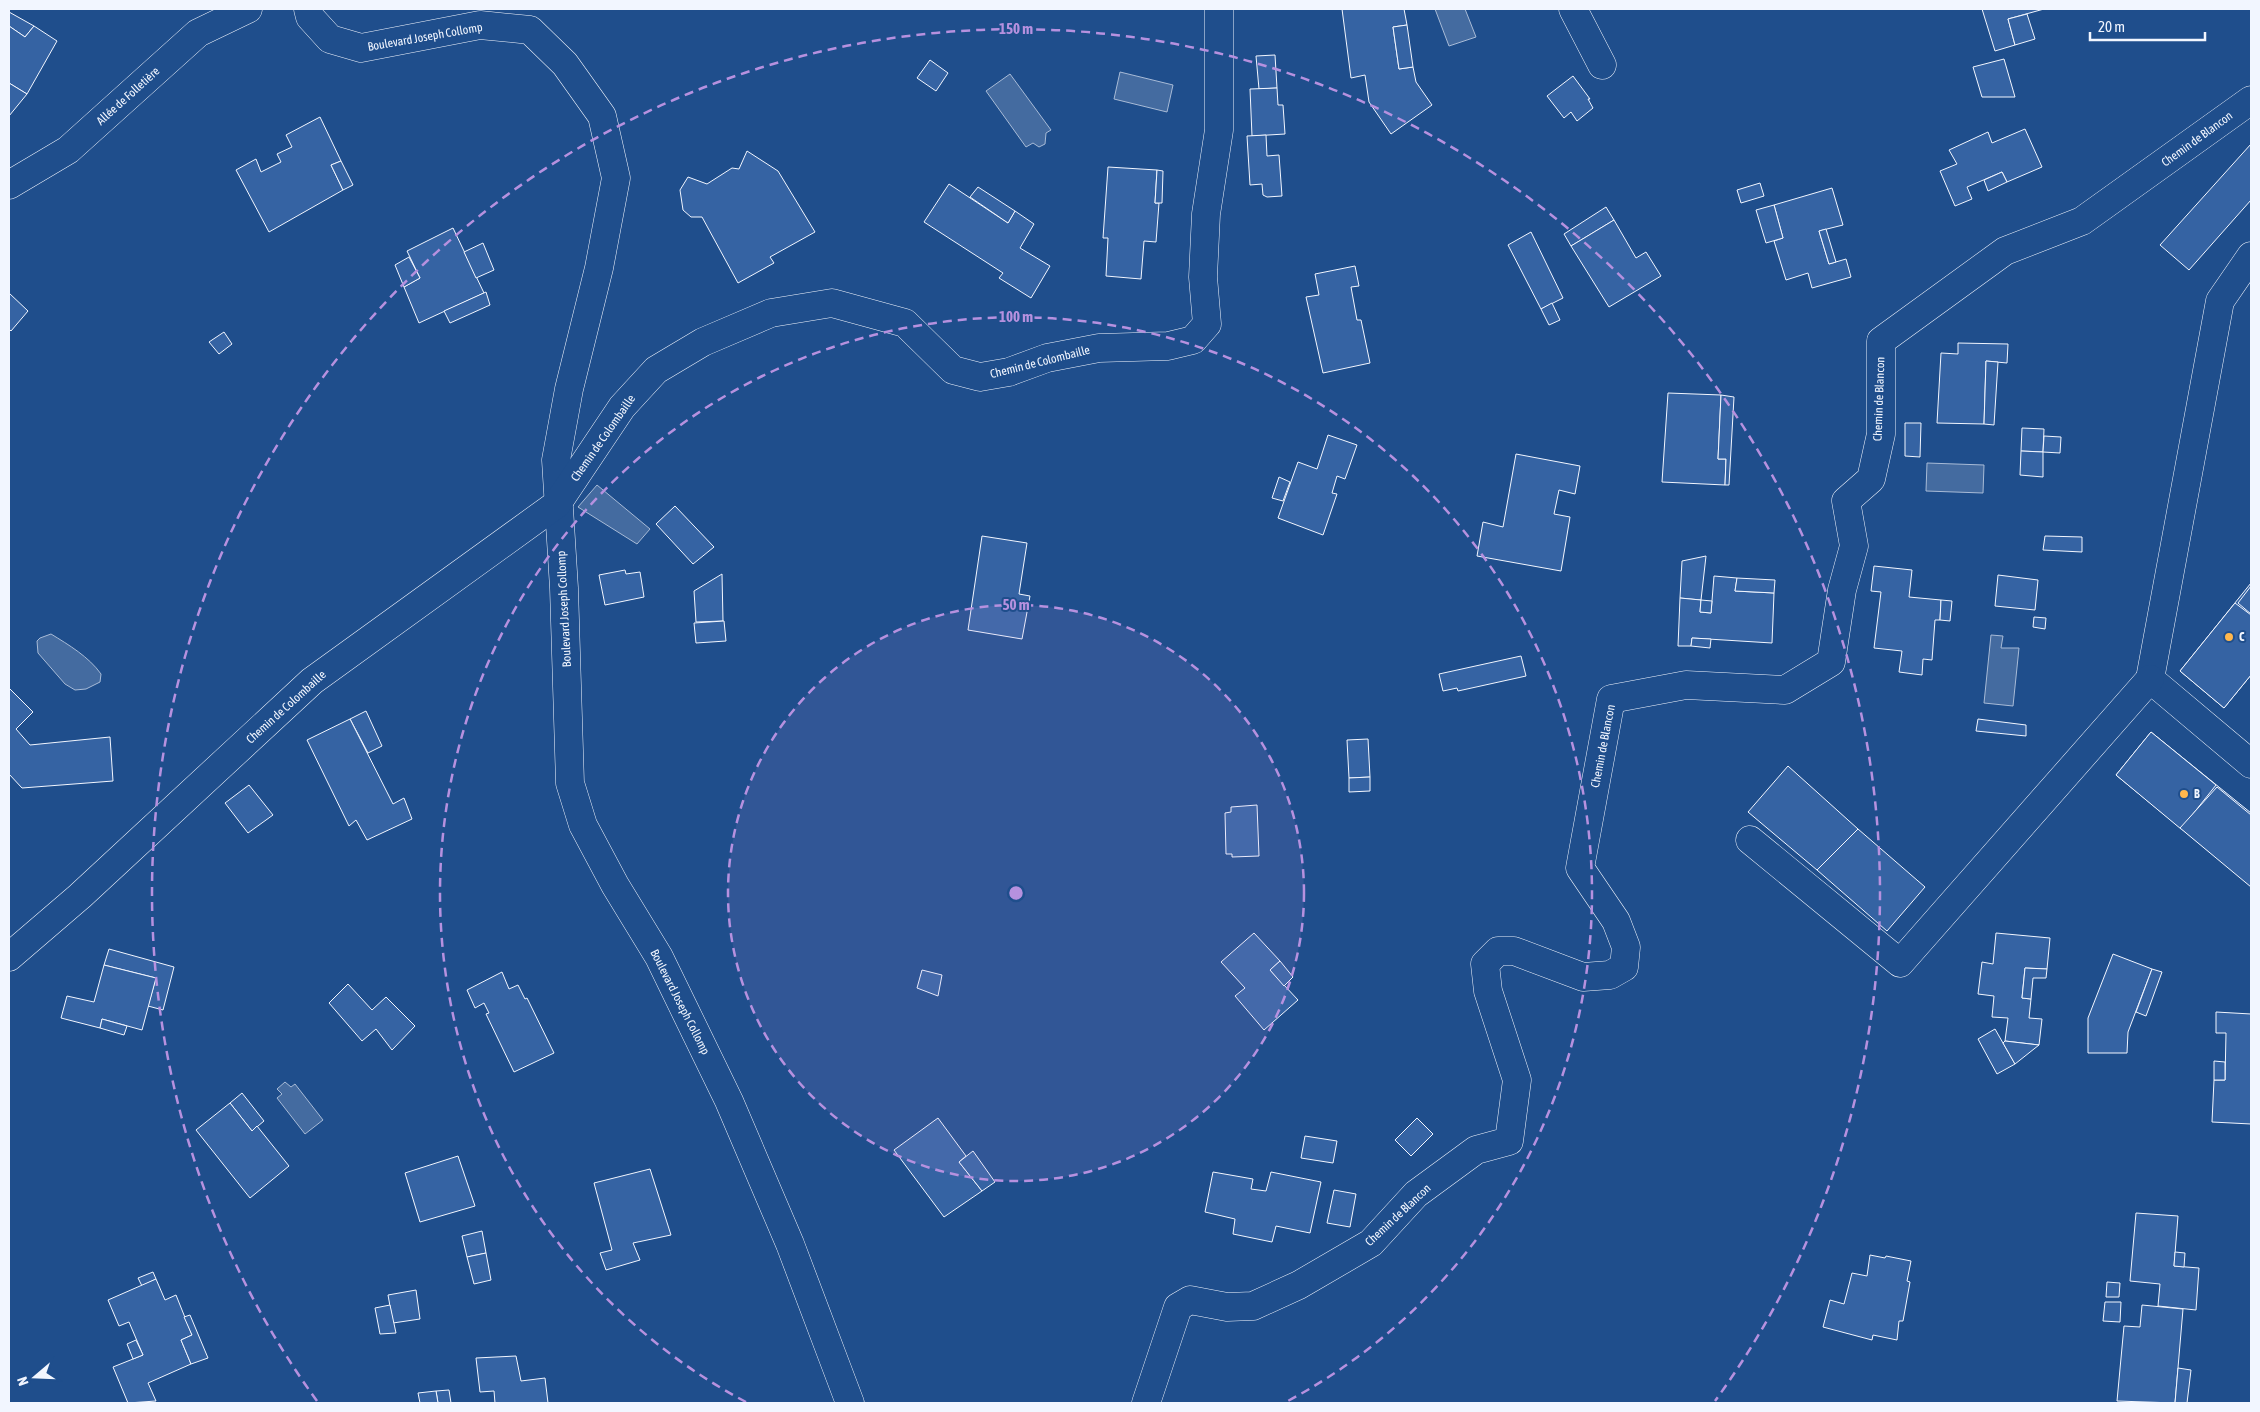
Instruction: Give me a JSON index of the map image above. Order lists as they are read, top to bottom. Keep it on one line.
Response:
{"streets":{"street":["Boulevard Joseph Collomp","Allée de Folletière","Chemin de Blancon","Chemin de Colombaille"]},"crossings":[["Boulevard Joseph Collomp","Chemin de Colombaille"]],"places":["C","B"],"scale_bar":"20 m","north":"left","rings":["150 m","100 m","50 m"]}
